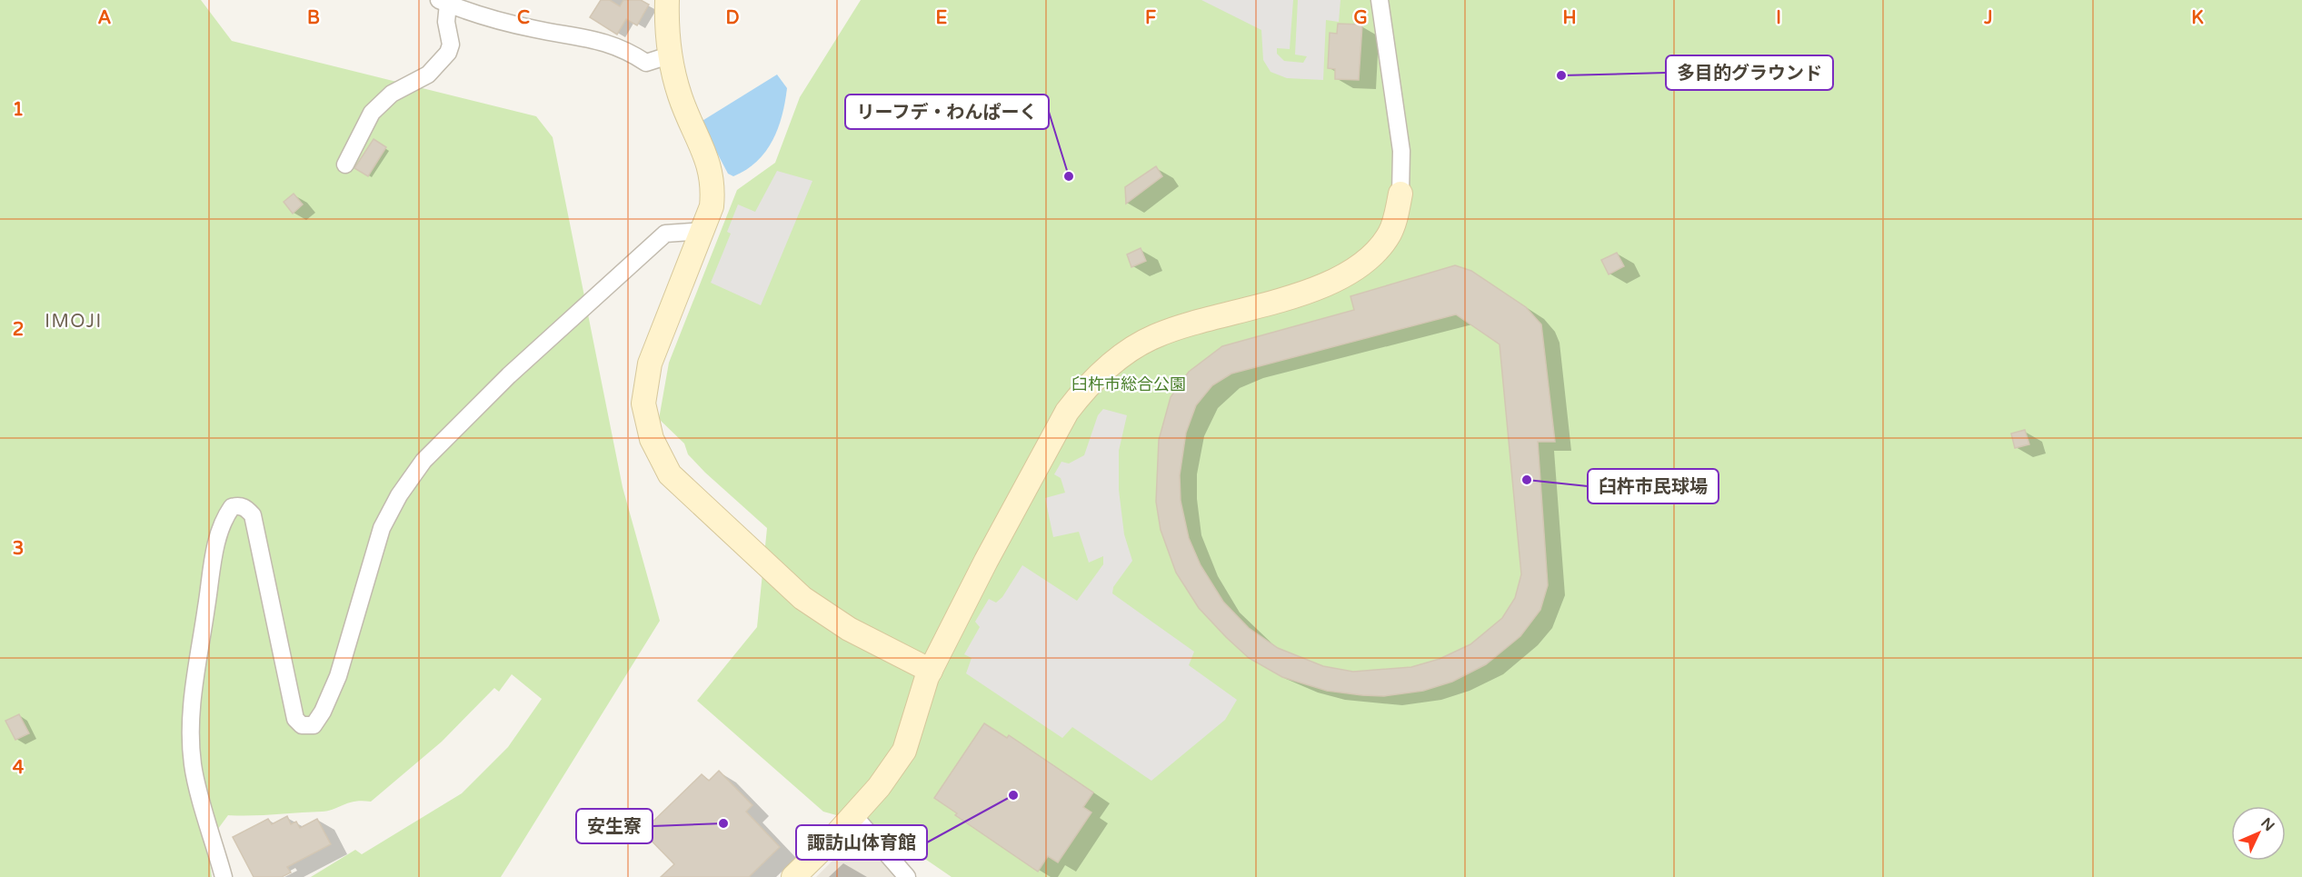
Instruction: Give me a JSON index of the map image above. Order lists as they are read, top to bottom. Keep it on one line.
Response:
{"districts":["IMOJI"],"parks":["臼杵市総合公園"],"places":["多目的グラウンド","リーフデ・わんぱーく","臼杵市民球場","諏訪山体育館","安生寮"],"north":"top right","grid":{"columns":["A","B","C","D","E","F","G","H","I","J","K"],"rows":["1","2","3","4"]}}
